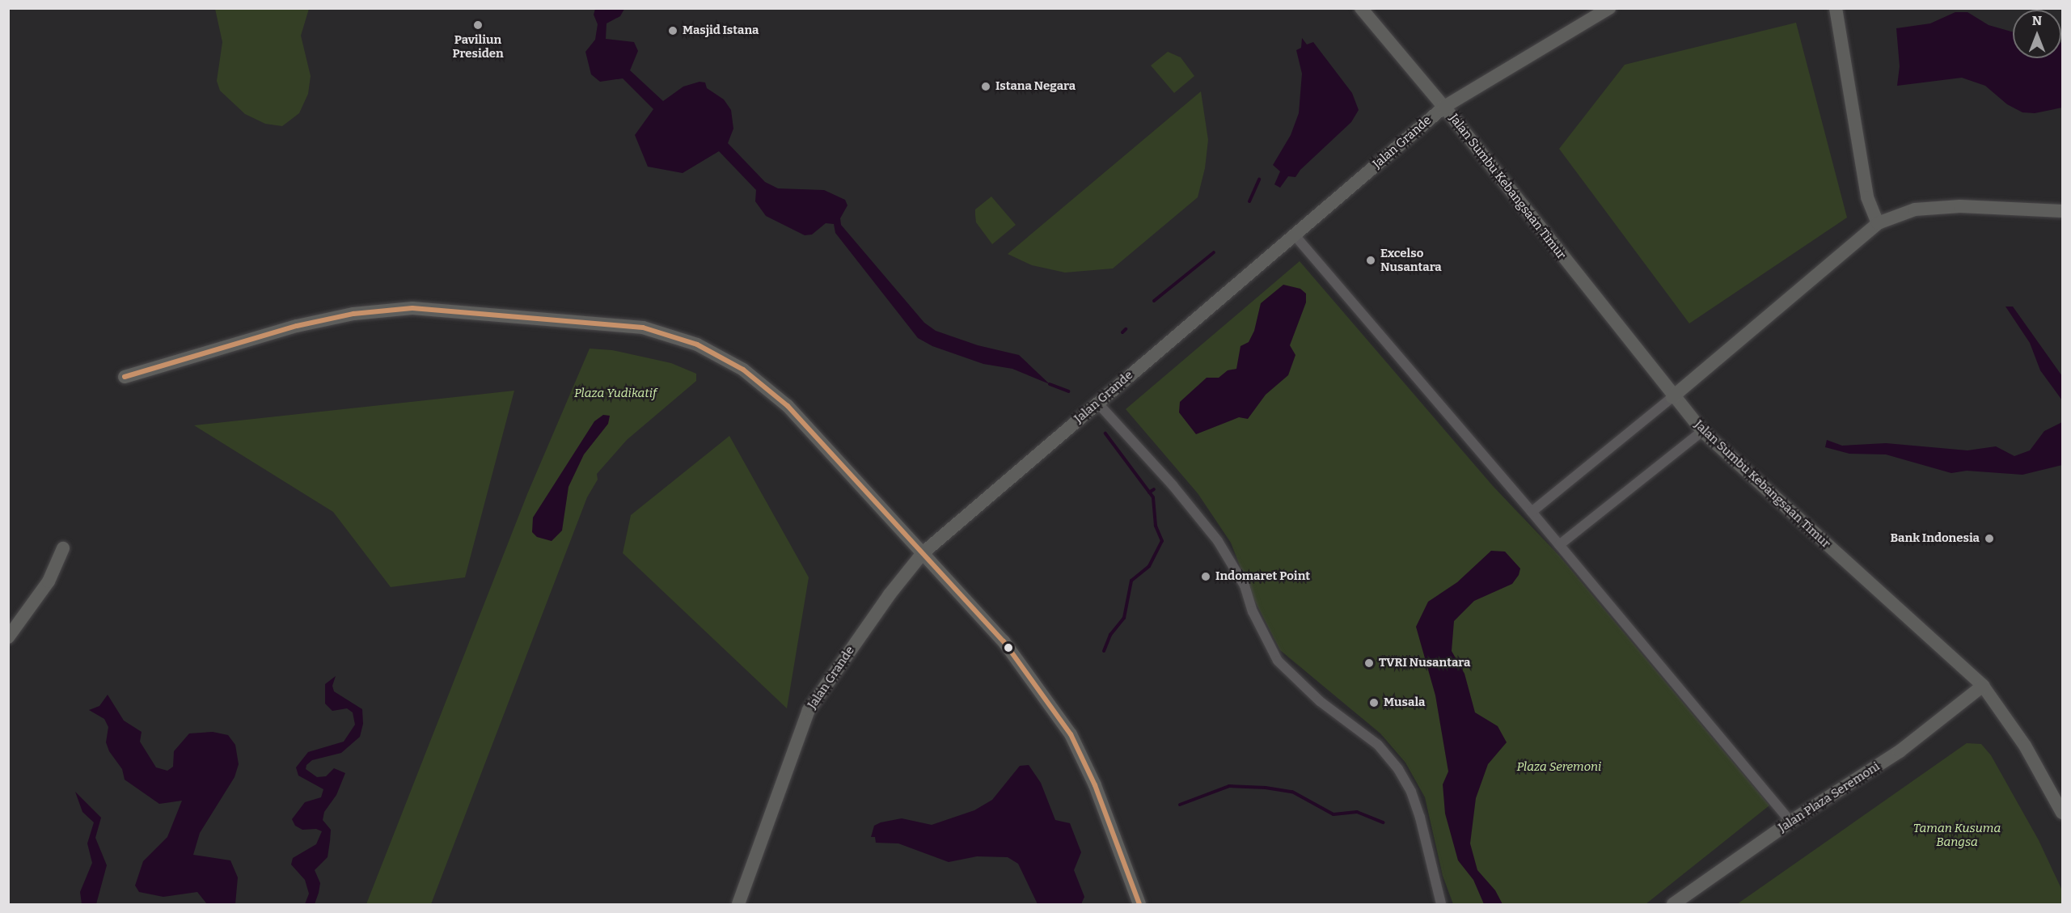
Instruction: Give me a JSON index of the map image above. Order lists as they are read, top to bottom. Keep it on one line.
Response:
{"streets":{"street":["Jalan Grande","Jalan Sumbu Kebangsaan Timur","Jalan Plaza Seremoni"]},"crossings":[["Jalan Grande","Jalan Sumbu Kebangsaan Timur"],["Jalan Sumbu Kebangsaan Timur","Jalan Plaza Seremoni"]],"parks":["Plaza Yudikatif","Plaza Seremoni","Taman Kusuma Bangsa"],"places":["Paviliun Presiden","Masjid Istana","Istana Negara","Excelso Nusantara","Bank Indonesia","Indomaret Point","TVRI Nusantara","Musala"],"north":"top"}
